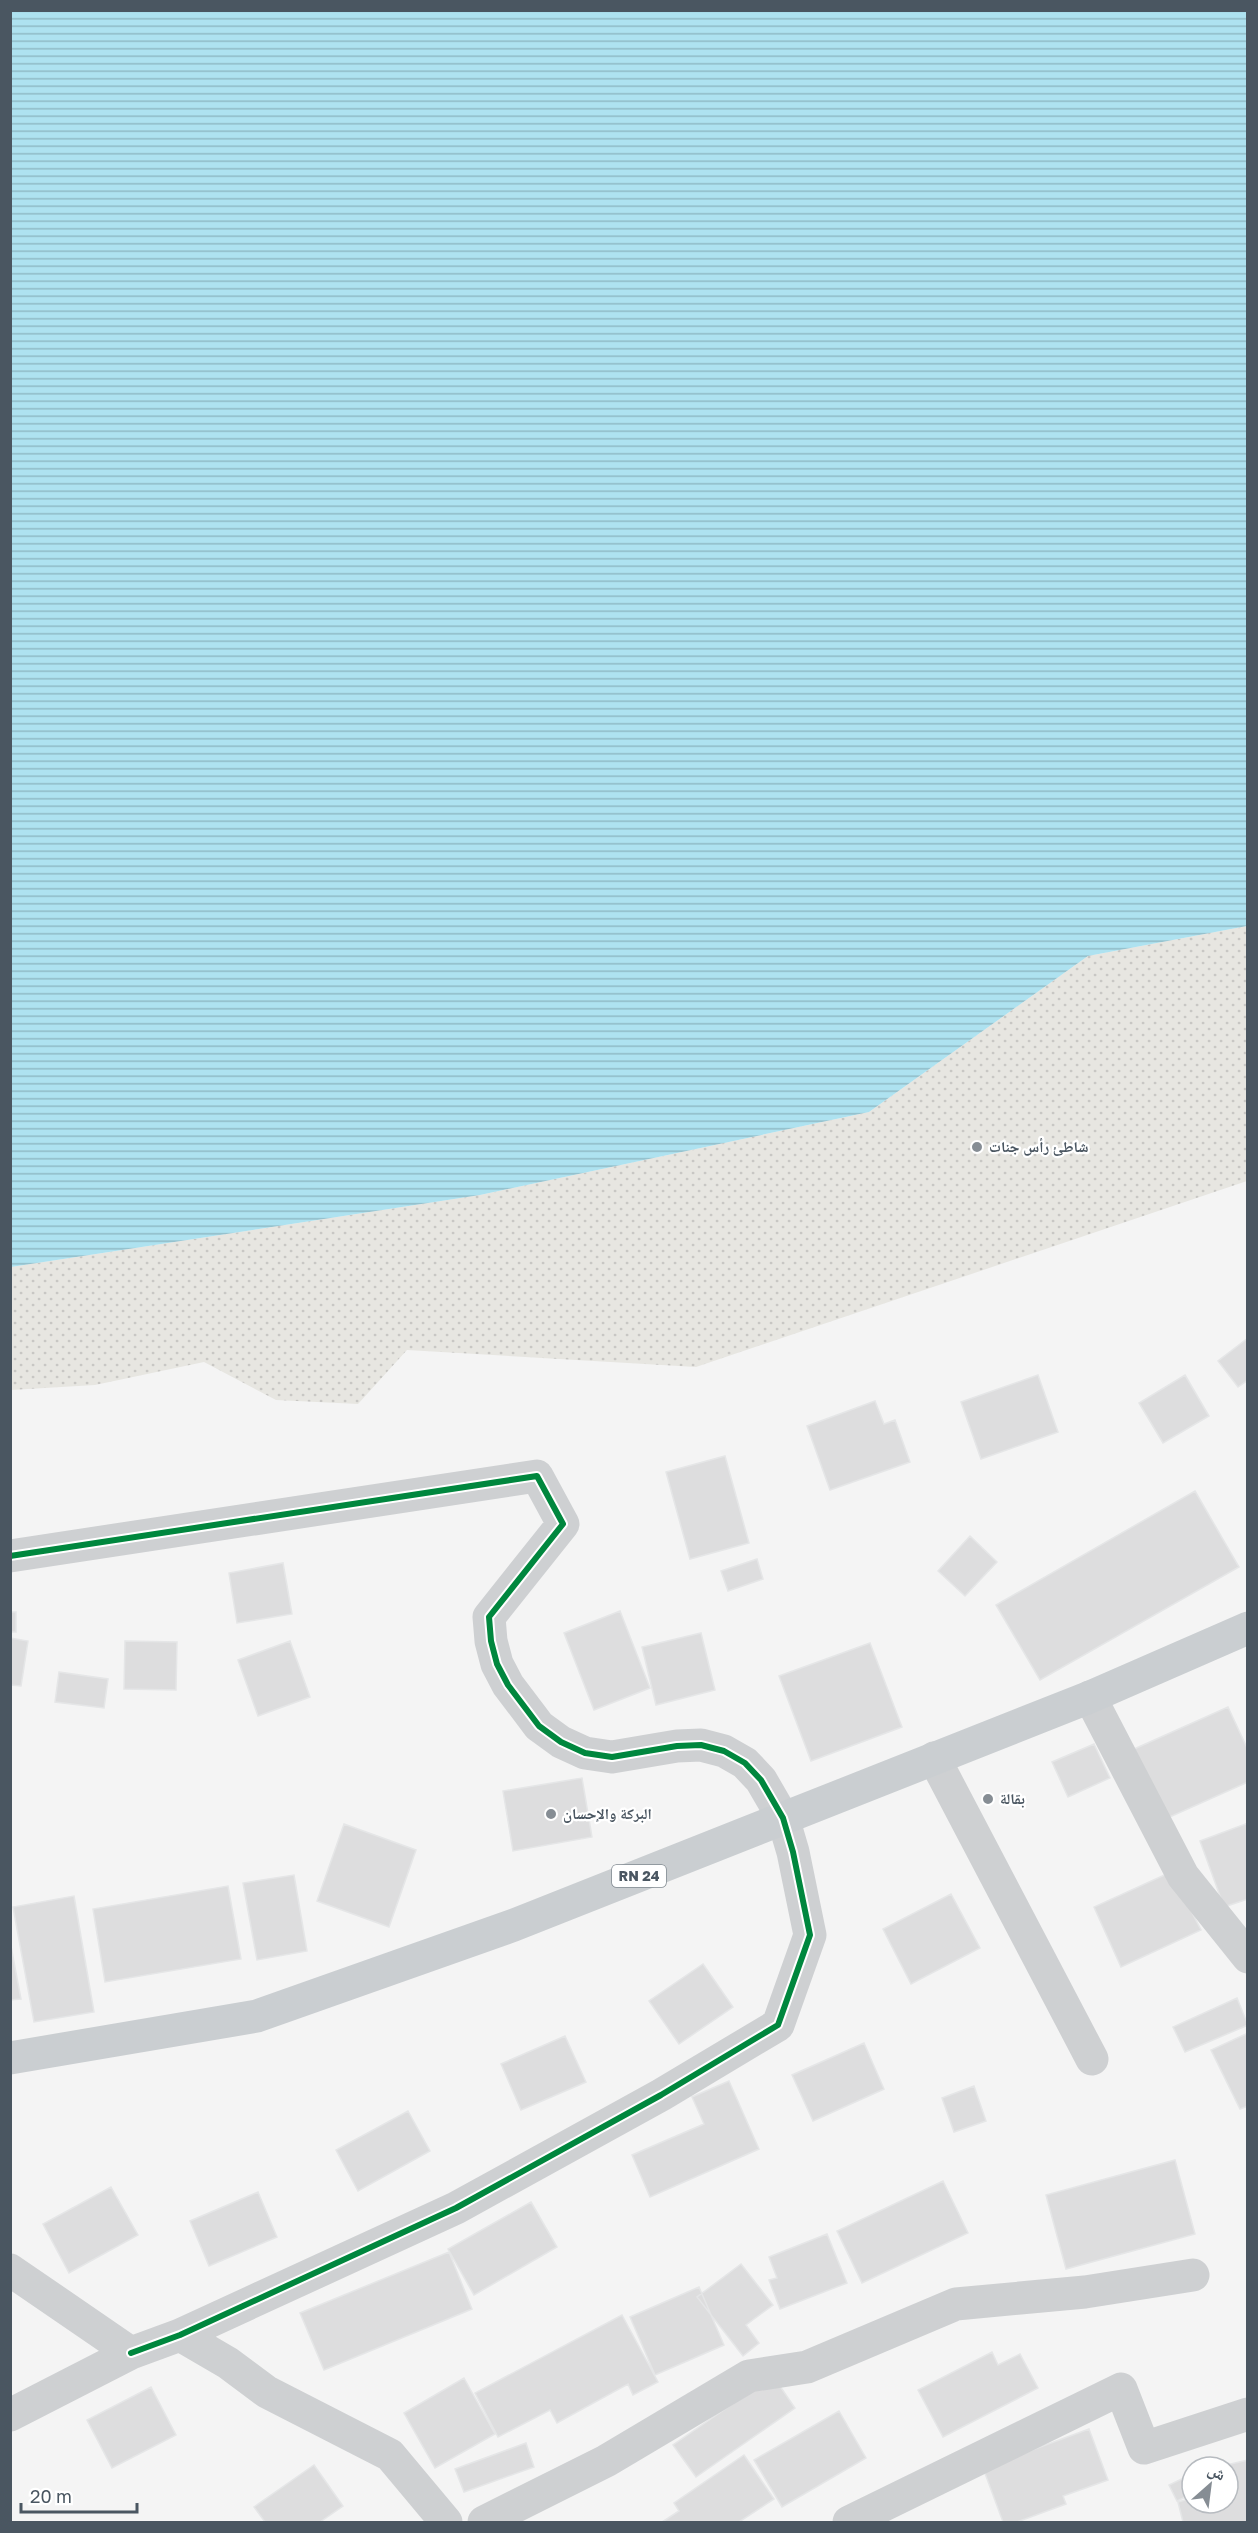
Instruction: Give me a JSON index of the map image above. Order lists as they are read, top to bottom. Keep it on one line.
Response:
{"streets":{"main road":["RN 24"]},"places":["شاطئ رأس جنات","بقالة","البركة والإحسان"],"scale_bar":"20 m","north":"top right"}
